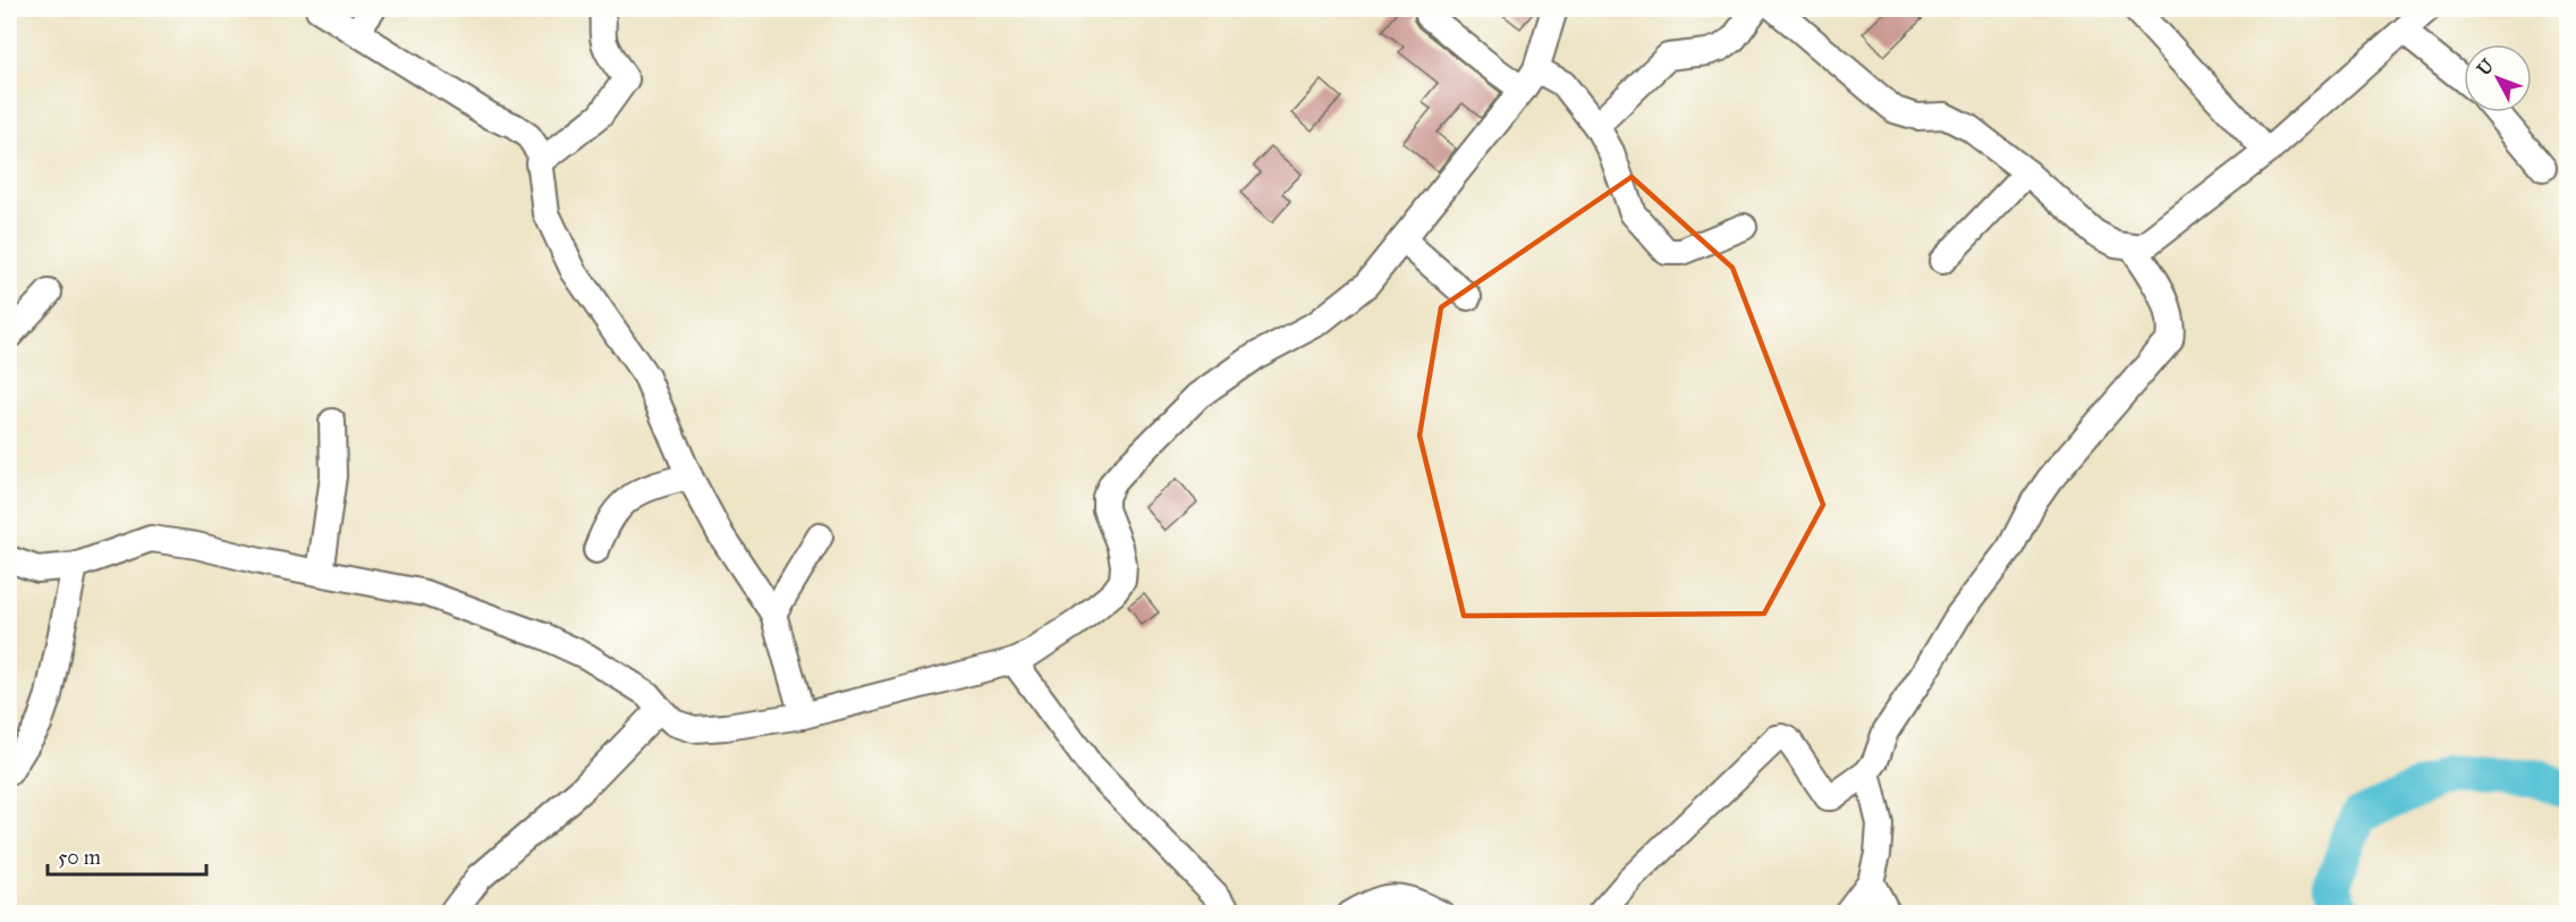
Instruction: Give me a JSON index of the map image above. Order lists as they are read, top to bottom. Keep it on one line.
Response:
{"scale_bar":"50 m","north":"top left"}
